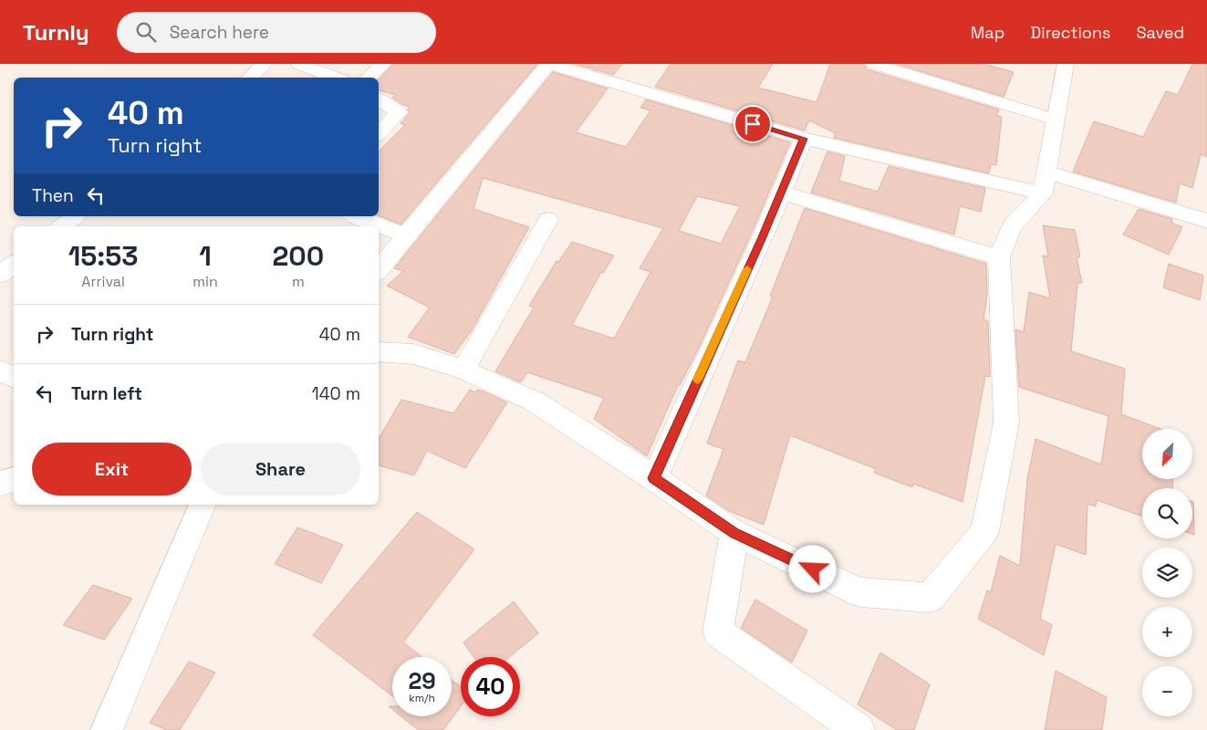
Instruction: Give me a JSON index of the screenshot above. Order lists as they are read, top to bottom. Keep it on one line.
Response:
{"north":"bottom left","page":{"header":"Turnly","search":"Search here","nav":["Map","Directions","Saved"],"turn":["40 m","Turn right"],"then":"Then","eta":["15:53","Arrival","1","min","200","m"],"list":[{"name":"Turn right","value":"40 m"},{"name":"Turn left","value":"140 m"}],"map_buttons":["+","−"],"buttons":["Exit","Share"],"speed":"29 km/h","limit":"40"}}
